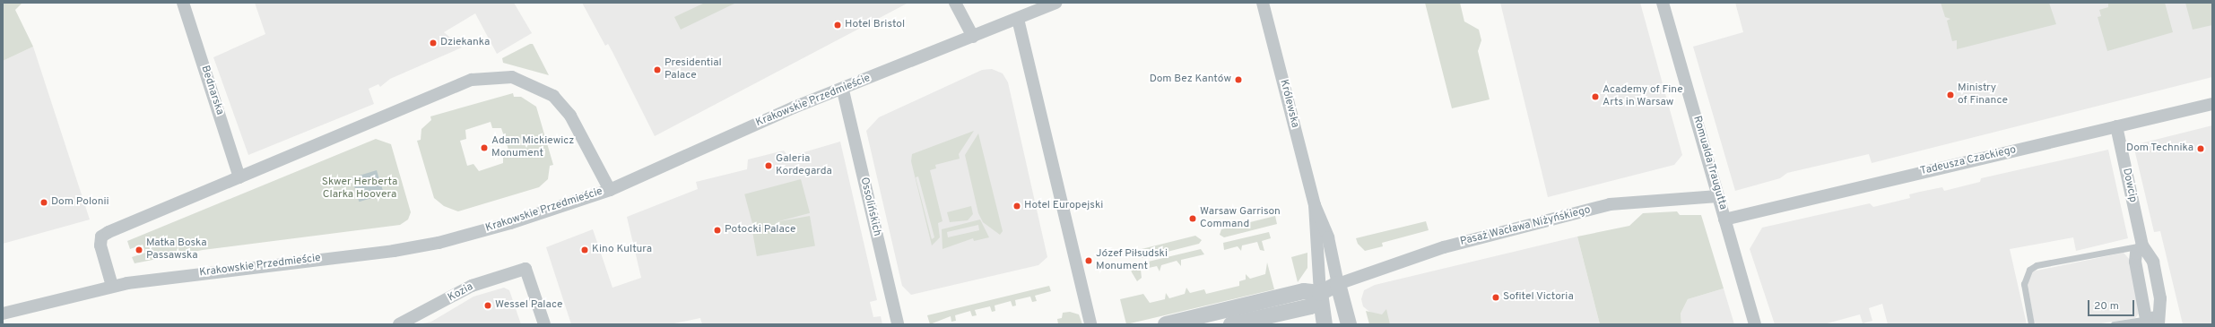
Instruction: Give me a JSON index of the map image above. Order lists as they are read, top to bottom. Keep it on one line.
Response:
{"streets":{"street":["Bednarska","Krakowskie Przedmieście","Królewska","Tadeusza Czackiego","Romualda Traugutta","Dowcip","Ossolińskich","Pasaż Wacława Niżyńskiego","Kozia"]},"crossings":[["Krakowskie Przedmieście","Ossolińskich"],["Królewska","Pasaż Wacława Niżyńskiego"],["Tadeusza Czackiego","Romualda Traugutta"],["Tadeusza Czackiego","Dowcip"],["Romualda Traugutta","Pasaż Wacława Niżyńskiego"]],"parks":["Skwer Herberta Clarka Hoovera"],"places":["Hotel Bristol","Dziekanka","Presidential Palace","Dom Bez Kantów","Ministry of Finance","Academy of Fine Arts in Warsaw","Adam Mickiewicz Monument","Dom Technika","Galeria Kordegarda","Dom Polonii","Hotel Europejski","Warsaw Garrison Command","Potocki Palace","Matka Boska Passawska","Kino Kultura","Józef Piłsudski Monument","Sofitel Victoria","Wessel Palace"],"scale_bar":"20 m"}
